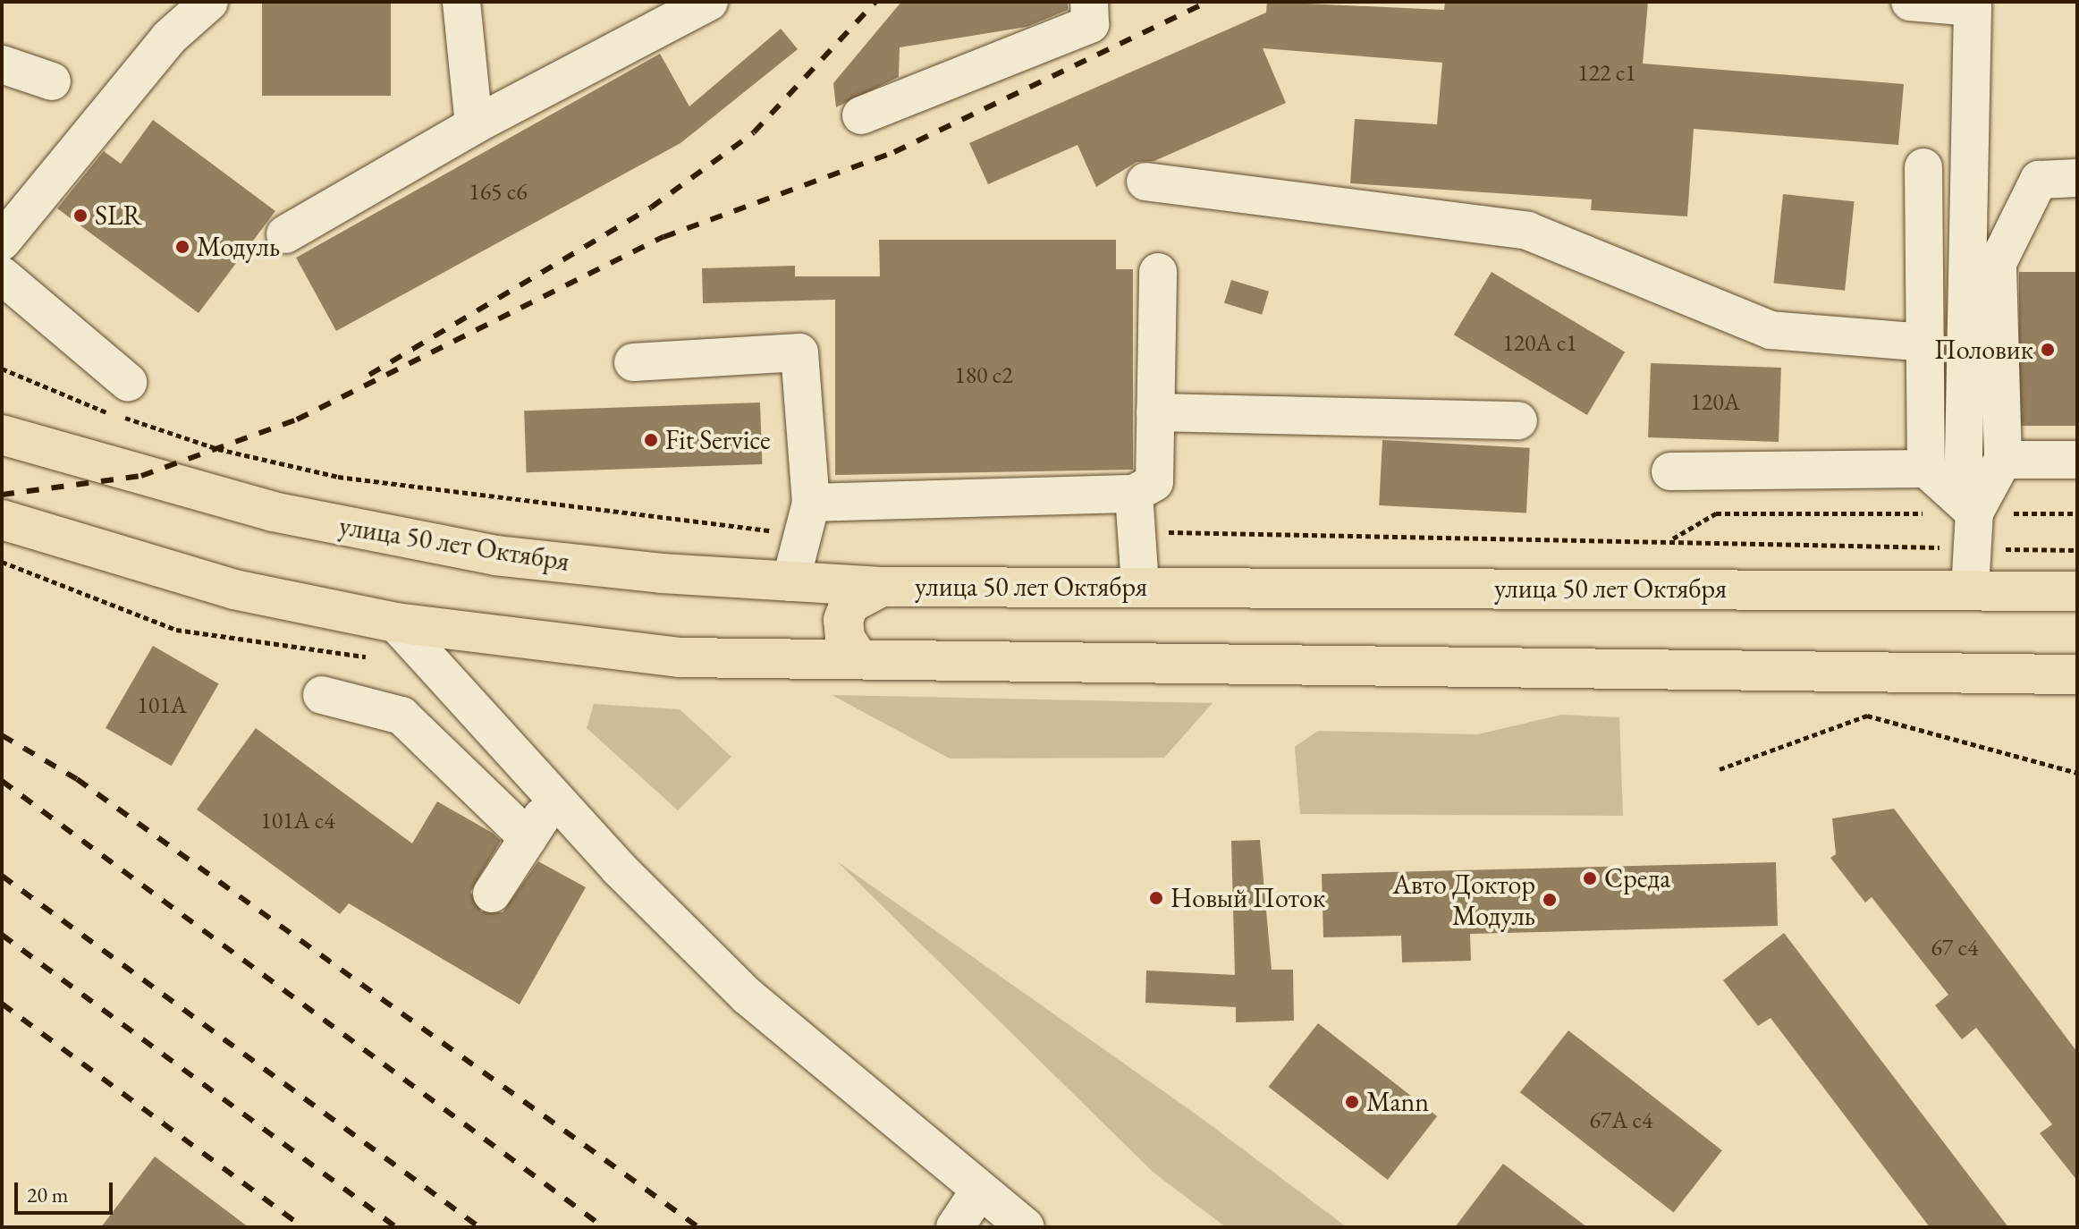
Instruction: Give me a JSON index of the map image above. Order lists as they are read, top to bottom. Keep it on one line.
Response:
{"streets":{"main road":["улица 50 лет Октября"]},"places":["SLR","Модуль","Половик","Fit Service","Среда","Новый Поток","Авто Доктор Модуль","Mann"],"house_numbers":["122 с1","165 с6","120А с1","180 с2","120А","101А","101А с4","67 с4","67А с4"],"scale_bar":"20 m"}
